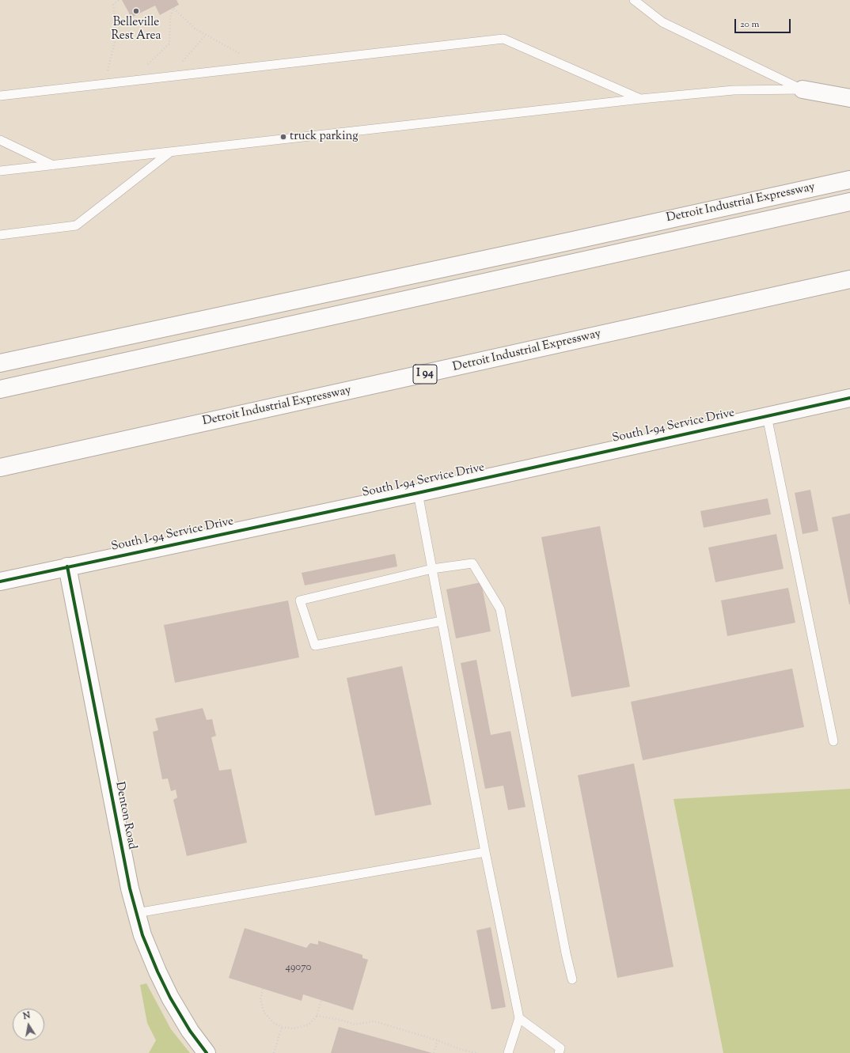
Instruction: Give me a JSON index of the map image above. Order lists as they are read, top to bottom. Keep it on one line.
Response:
{"streets":{"main road":["Detroit Industrial Expressway","I 94","South I-94 Service Drive","Denton Road"]},"crossings":[["South I-94 Service Drive","Denton Road"]],"places":["Belleville Rest Area","truck parking"],"house_numbers":["49070"],"scale_bar":"20 m","north":"top"}
